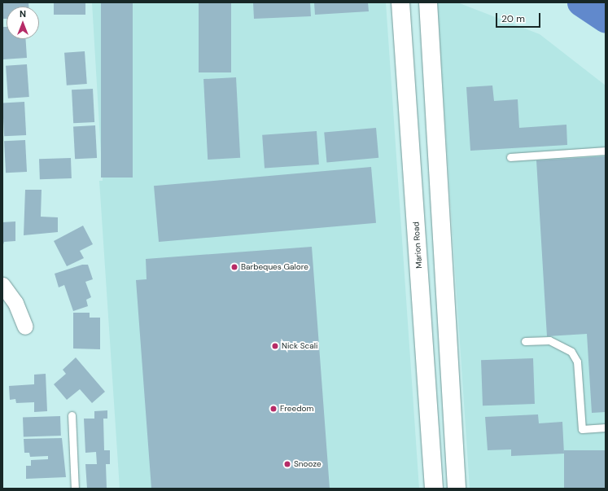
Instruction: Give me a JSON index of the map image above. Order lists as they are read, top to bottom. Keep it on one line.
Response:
{"streets":{"main road":["Marion Road"]},"places":["Barbeques Galore","Nick Scali","Freedom","Snooze"],"scale_bar":"20 m","north":"top"}
